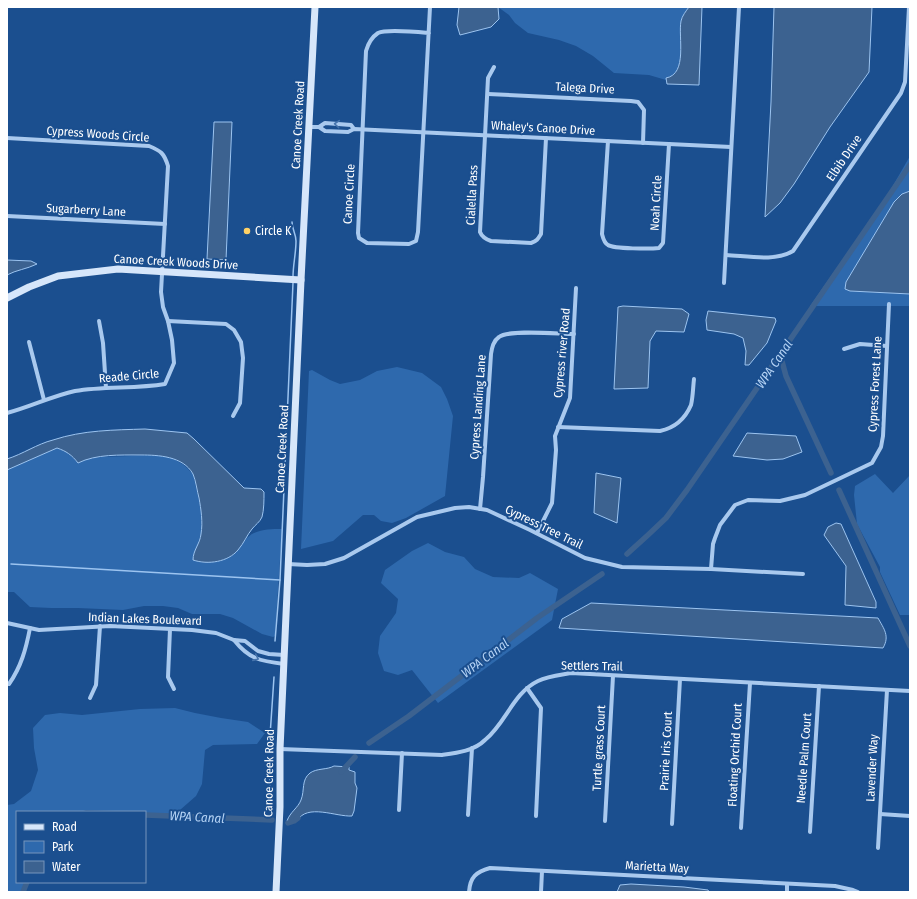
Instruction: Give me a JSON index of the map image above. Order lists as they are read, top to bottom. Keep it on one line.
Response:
{"streets":{"main road":["Canoe Creek Road","Canoe Creek Woods Drive"],"street":["Talega Drive","Whaley's Canoe Drive","Cypress Woods Circle","Elbib Drive","Canoe Circle","Cialella Pass","Noah Circle","Sugarberry Lane","Cypress river Road","Reade Circle","Cypress Forest Lane","Cypress Landing Lane","Cypress Tree Trail","Indian Lakes Boulevard","Settlers Trail","Turtle grass Court","Prairie Iris Court","Floating Orchid Court","Needle Palm Court","Lavender Way","Marietta Way"]},"crossings":[["Talega Drive","Whaley's Canoe Drive"],["Talega Drive","Cialella Pass"],["Canoe Creek Road","Whaley's Canoe Drive"],["Canoe Creek Road","Canoe Creek Woods Drive"],["Canoe Creek Road","Cypress Tree Trail"],["Canoe Creek Road","Indian Lakes Boulevard"],["Canoe Creek Road","Settlers Trail"],["Whaley's Canoe Drive","Canoe Circle"],["Whaley's Canoe Drive","Cialella Pass"],["Whaley's Canoe Drive","Noah Circle"],["Cypress Woods Circle","Sugarberry Lane"],["Cypress Woods Circle","Canoe Creek Woods Drive"],["Cypress Woods Circle","Reade Circle"],["Canoe Creek Woods Drive","Reade Circle"],["Cypress river Road","Cypress Landing Lane"],["Cypress river Road","Cypress Tree Trail"],["Cypress Forest Lane","Cypress Tree Trail"],["Cypress Landing Lane","Cypress Tree Trail"],["Settlers Trail","Turtle grass Court"],["Settlers Trail","Prairie Iris Court"],["Settlers Trail","Floating Orchid Court"],["Settlers Trail","Needle Palm Court"],["Settlers Trail","Lavender Way"]],"water":["WPA Canal"],"places":["Circle K"],"legend":["Road","Park","Water"]}
